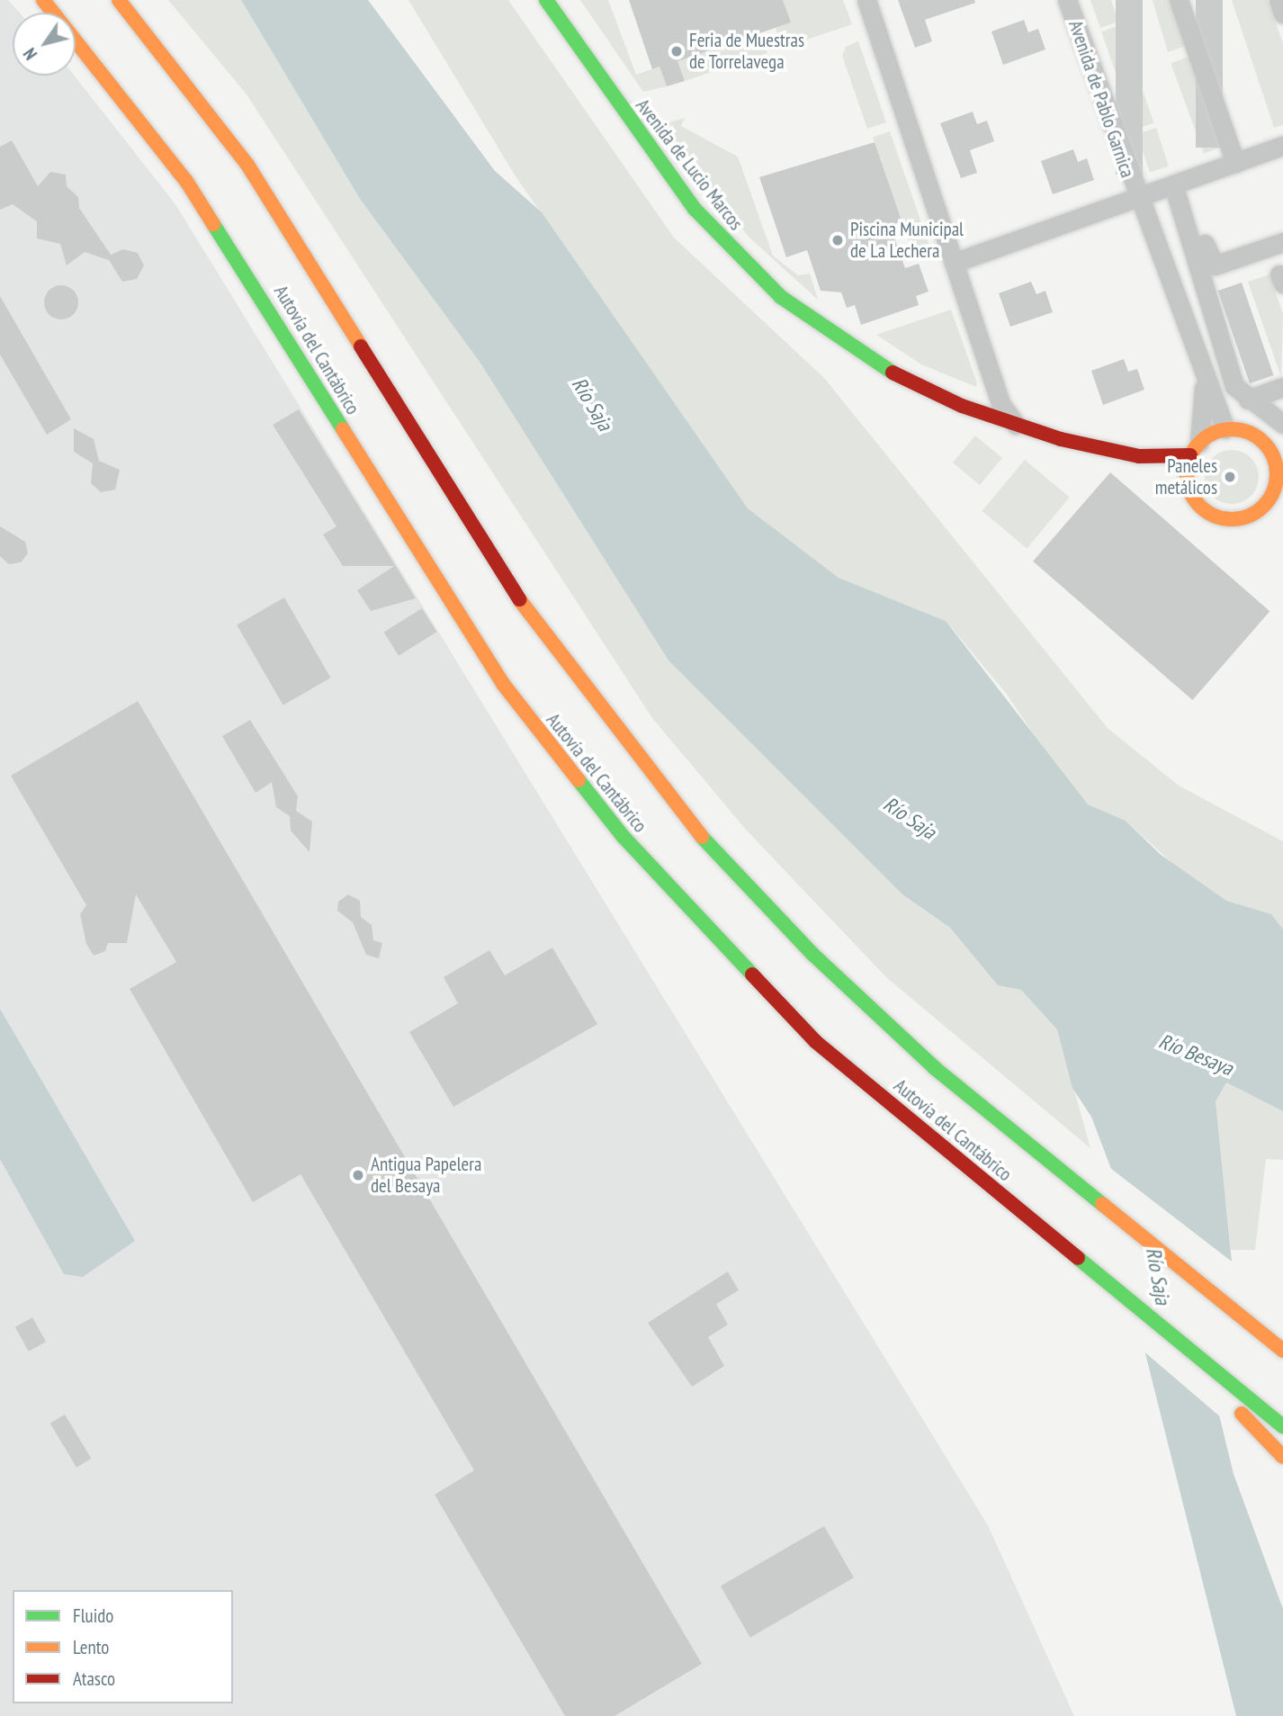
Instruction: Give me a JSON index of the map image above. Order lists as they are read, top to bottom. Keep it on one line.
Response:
{"streets":{"main road":["Avenida de Lucio Marcos","Autovía del Cantábrico"],"street":["Avenida de Pablo Garnica"]},"crossings":[["Avenida de Pablo Garnica","Avenida de Lucio Marcos"]],"water":["Río Saja","Río Besaya"],"places":["Feria de Muestras de Torrelavega","Piscina Municipal de La Lechera","Paneles metálicos","Antigua Papelera del Besaya"],"legend":["Fluido","Lento","Atasco"],"north":"bottom left"}
